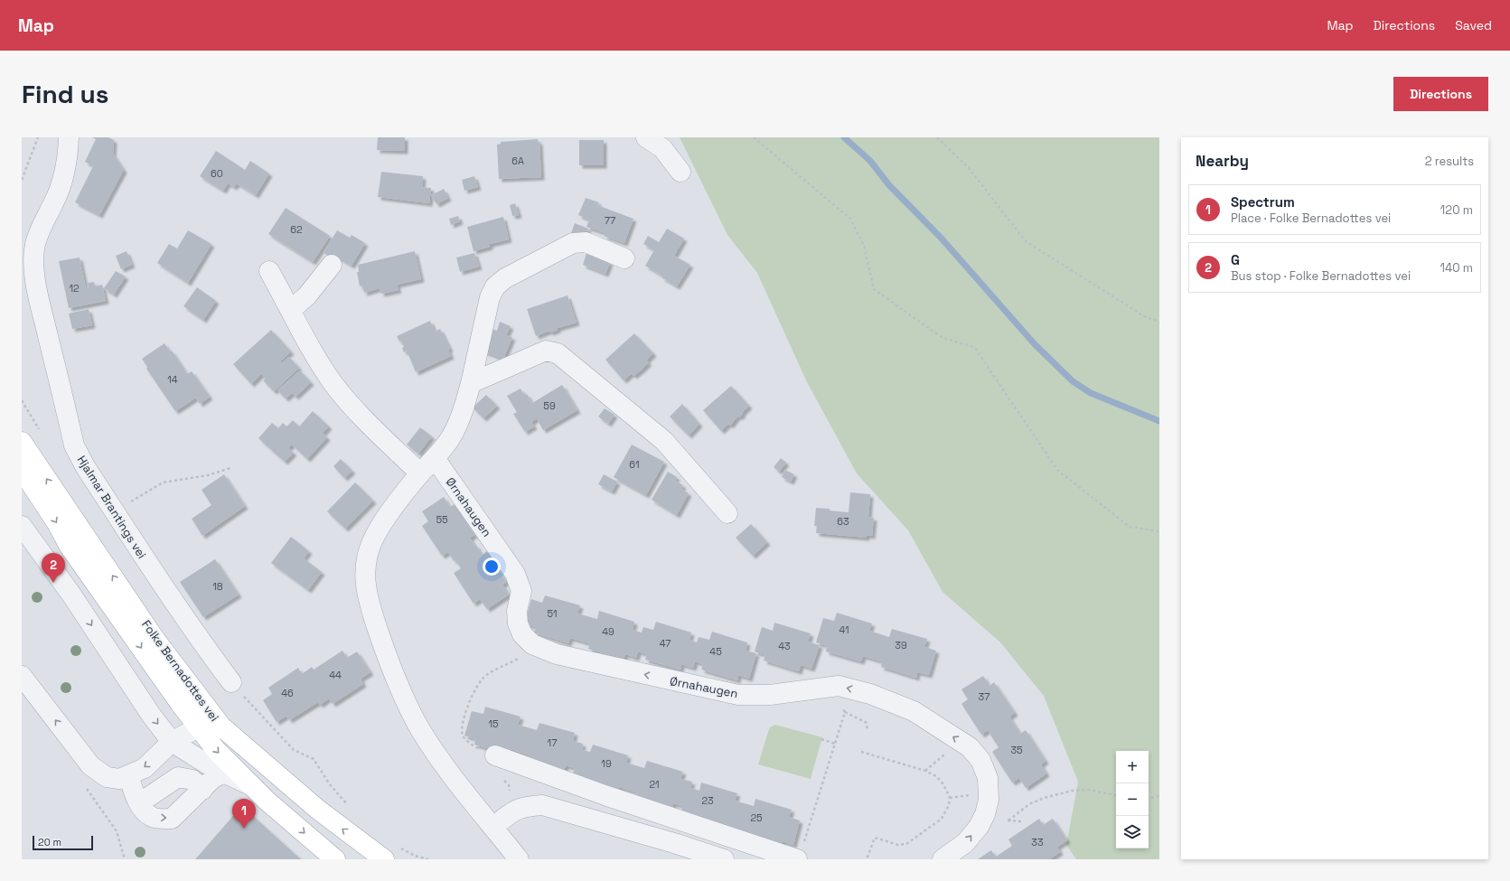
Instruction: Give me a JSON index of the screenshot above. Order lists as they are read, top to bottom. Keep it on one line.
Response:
{"streets":{"main road":["Folke Bernadottes vei"],"street":["Hjalmar Brantings vei","Ørnahaugen"]},"house_numbers":["6A","60","77","62","12","14","59","61","55","63","18","51","41","49","47","39","43","45","44","46","37","15","17","35","19","21","23","25","33"],"scale_bar":"20 m","page":{"header":"Map","nav":["Map","Directions","Saved"],"buttons":"Directions","title":"Find us","heading":["Nearby","2 results"],"list":[{"mark":"1","name":"Spectrum","note":"Place · Folke Bernadottes vei","value":"120 m"},{"mark":"2","name":"G","note":"Bus stop · Folke Bernadottes vei","value":"140 m"}],"pins":["2","1"],"map_buttons":["+","−"],"scale":"20 m"}}
